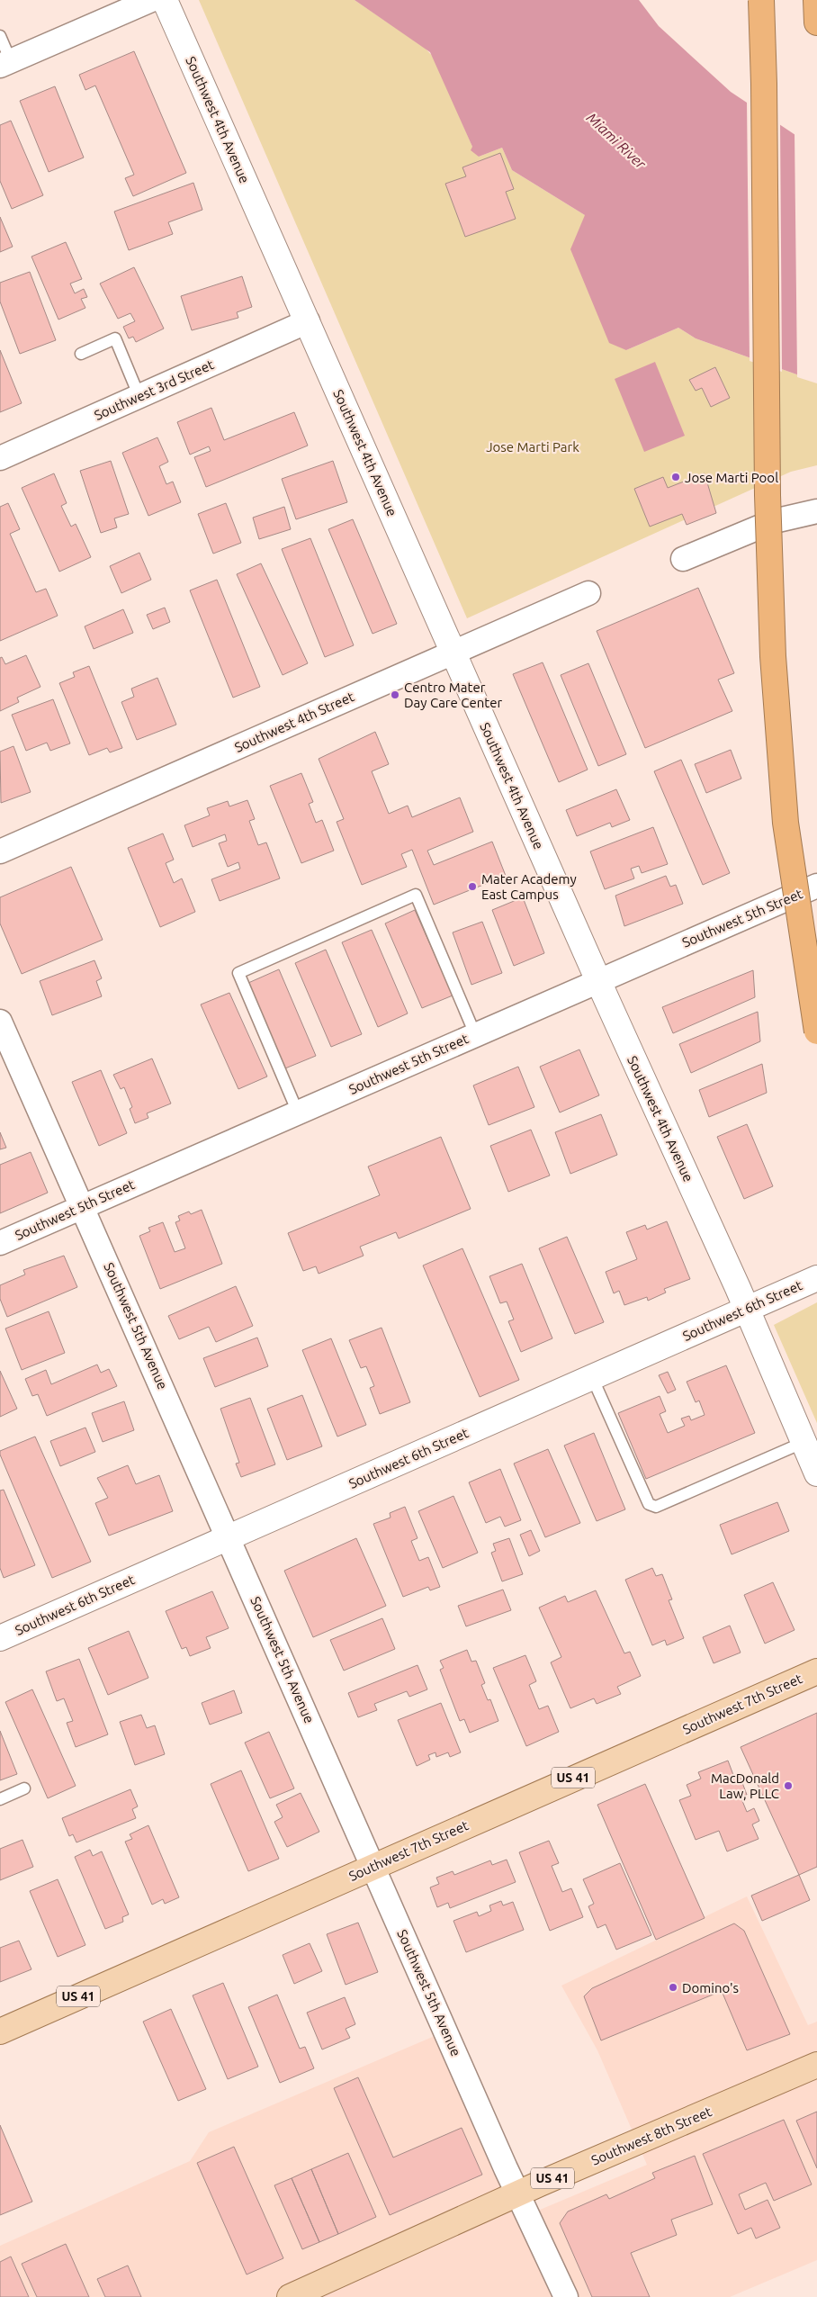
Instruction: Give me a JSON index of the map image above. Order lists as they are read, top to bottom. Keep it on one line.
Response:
{"streets":{"main road":["Southwest 7th Street","US 41","Southwest 8th Street"],"street":["Southwest 4th Avenue","Southwest 3rd Street","Southwest 4th Street","Southwest 5th Street","Southwest 6th Street","Southwest 5th Avenue"]},"crossings":[["Southwest 4th Avenue","Southwest 3rd Street"],["Southwest 4th Avenue","Southwest 4th Street"],["Southwest 4th Avenue","Southwest 5th Street"],["Southwest 4th Avenue","Southwest 6th Street"],["Southwest 5th Street","Southwest 5th Avenue"],["Southwest 6th Street","Southwest 5th Avenue"],["Southwest 5th Avenue","Southwest 7th Street"],["Southwest 5th Avenue","Southwest 8th Street"]],"water":["Miami River"],"parks":["Jose Marti Park"],"places":["Jose Marti Pool","Centro Mater Day Care Center","Mater Academy East Campus","MacDonald Law, PLLC","Domino's"]}
